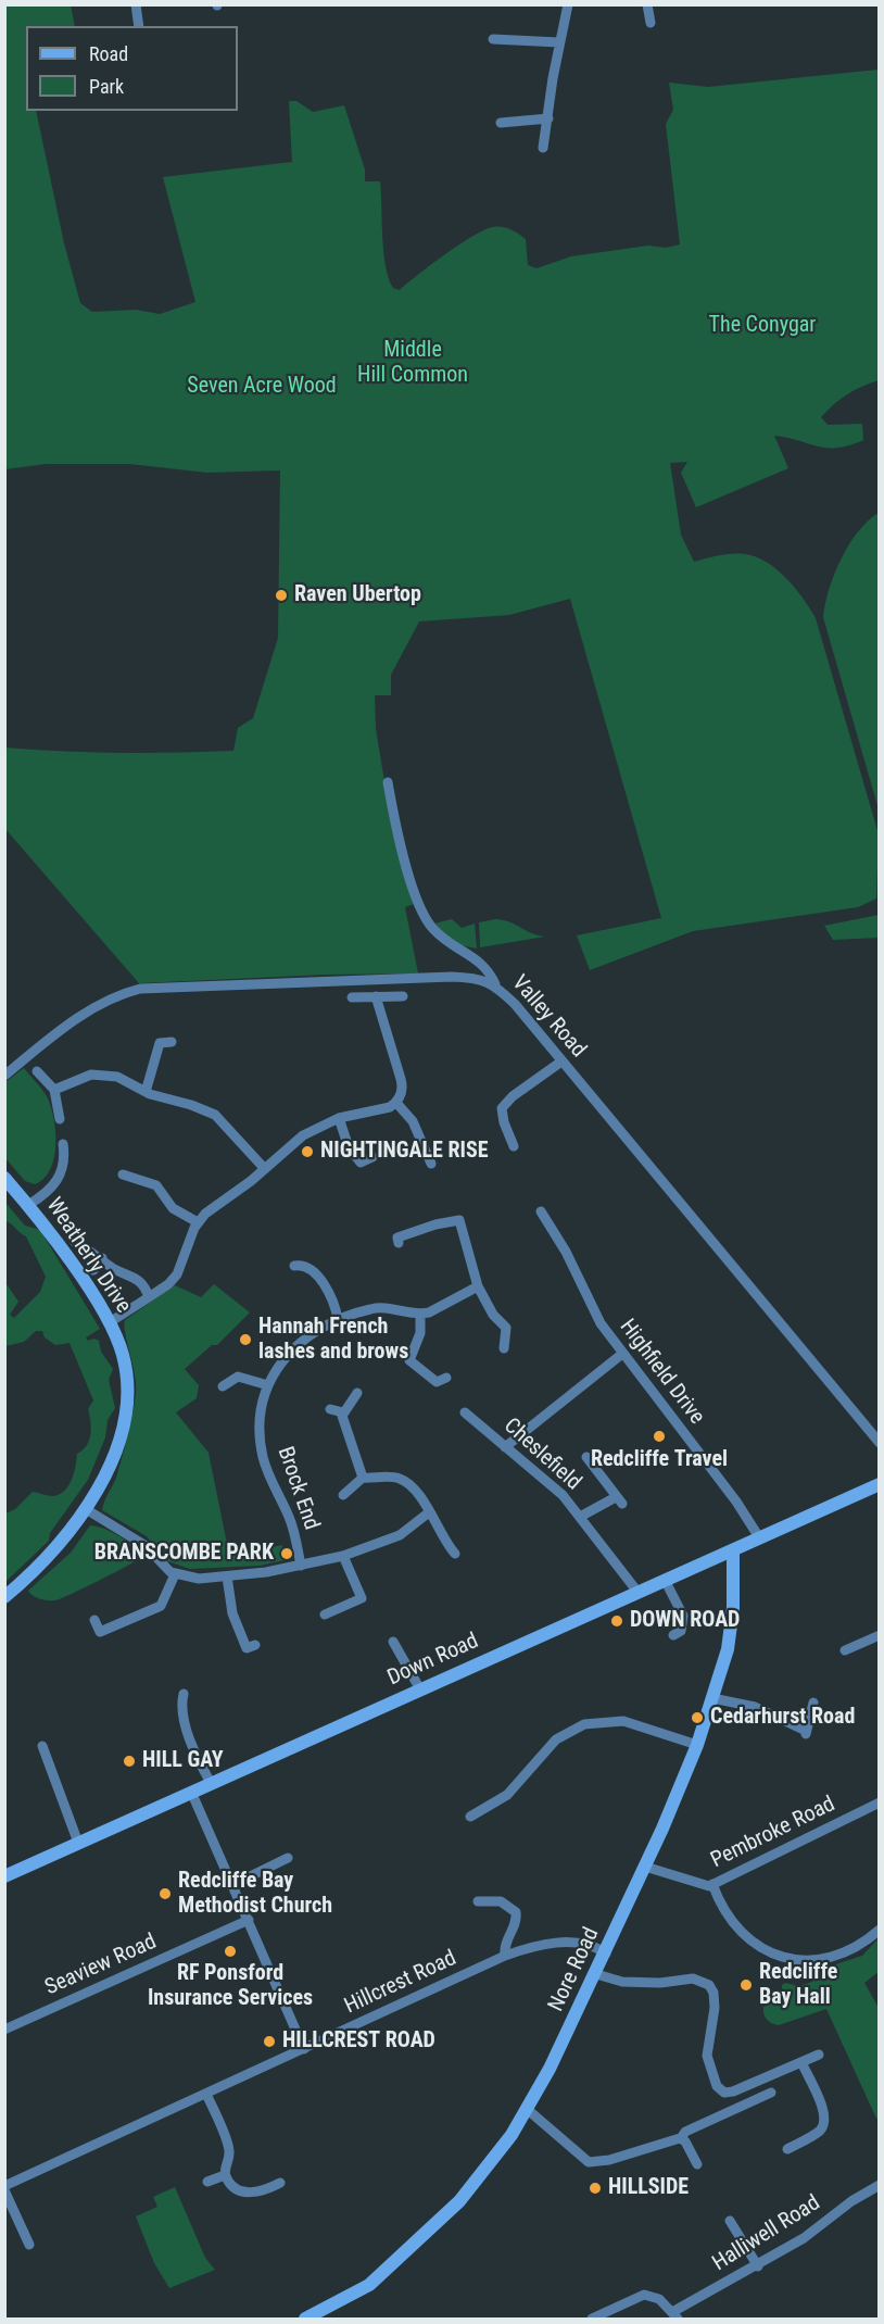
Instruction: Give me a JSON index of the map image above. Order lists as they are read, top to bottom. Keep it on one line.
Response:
{"streets":{"street":["Valley Road","Weatherly Drive","Highfield Drive","Cheslefield","Brock End","Down Road","Pembroke Road","Seaview Road","Nore Road","Hillcrest Road","Halliwell Road"]},"crossings":[["Highfield Drive","Down Road"],["Cheslefield","Down Road"],["Down Road","Nore Road"],["Pembroke Road","Nore Road"],["Nore Road","Hillcrest Road"]],"parks":["The Conygar","Middle Hill Common","Seven Acre Wood"],"places":["Raven Ubertop","NIGHTINGALE RISE","Hannah French lashes and brows","Redcliffe Travel","BRANSCOMBE PARK","DOWN ROAD","Cedarhurst Road","HILL GAY","Redcliffe Bay Methodist Church","RF Ponsford Insurance Services","Redcliffe Bay Hall","HILLCREST ROAD","HILLSIDE"],"legend":["Road","Park"]}
